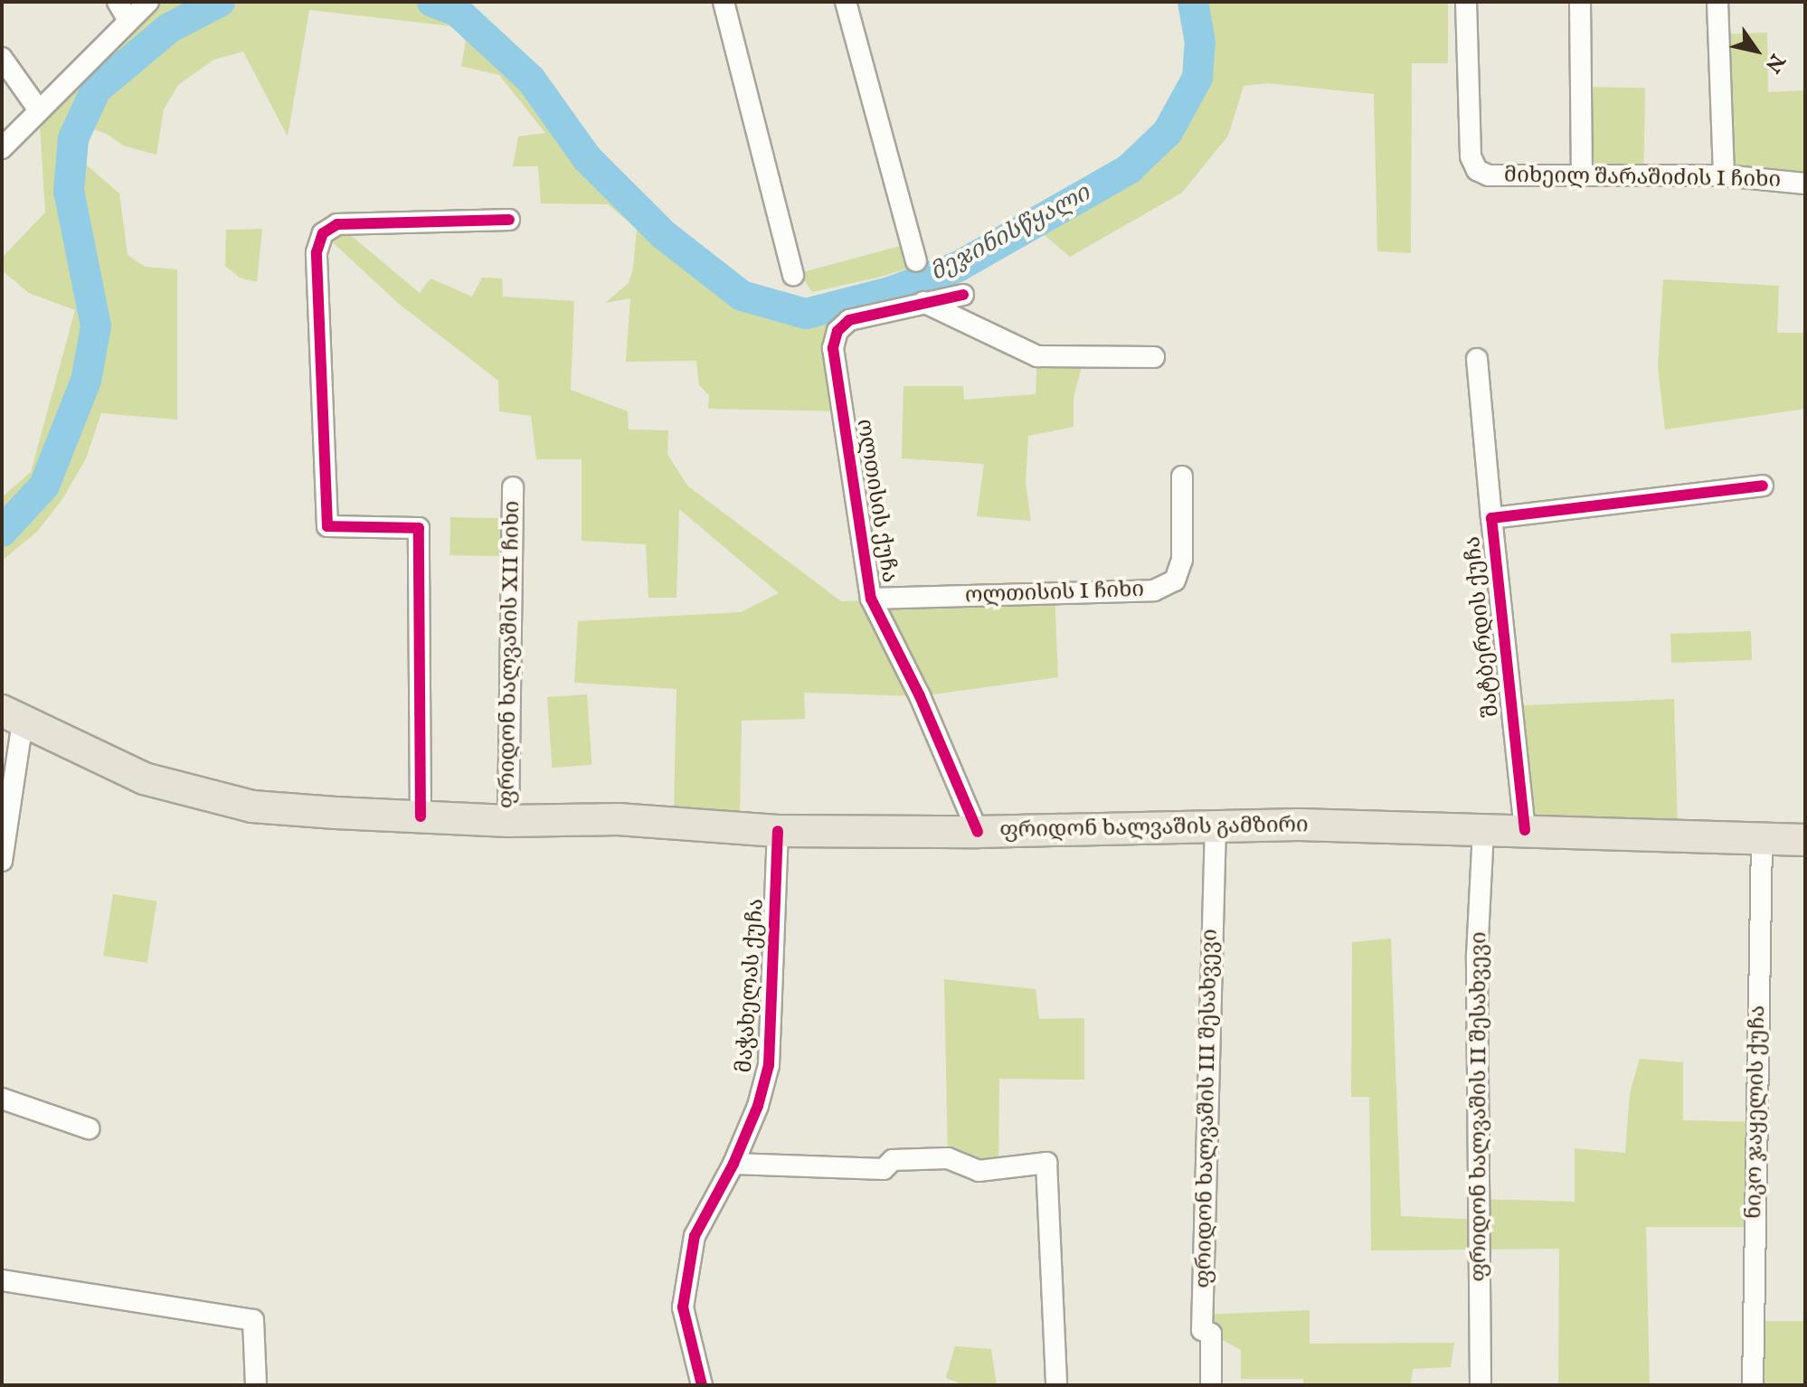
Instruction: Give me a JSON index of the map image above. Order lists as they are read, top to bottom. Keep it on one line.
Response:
{"streets":{"highway":["ფრიდონ ხალვაშის გამზირი"],"street":["მიხეილ შარაშიძის I ჩიხი","ოლთისის ქუჩა","ოლთისის I ჩიხი","შატბერდის ქუჩა","ფრიდონ ხალვაშის XII ჩიხი","მაჭახელას ქუჩა","ფრიდონ ხალვაშის II შესახვევი","ფრიდონ ხალვაშის III შესახვევი","ნიკო ჯაყელის ქუჩა"]},"crossings":[["ოლთისის ქუჩა","ოლთისის I ჩიხი"],["ოლთისის ქუჩა","ფრიდონ ხალვაშის გამზირი"],["შატბერდის ქუჩა","ფრიდონ ხალვაშის გამზირი"],["ფრიდონ ხალვაშის XII ჩიხი","ფრიდონ ხალვაშის გამზირი"],["ფრიდონ ხალვაშის გამზირი","მაჭახელას ქუჩა"],["ფრიდონ ხალვაშის გამზირი","ფრიდონ ხალვაშის II შესახვევი"],["ფრიდონ ხალვაშის გამზირი","ფრიდონ ხალვაშის III შესახვევი"],["ფრიდონ ხალვაშის გამზირი","ნიკო ჯაყელის ქუჩა"]],"water":["მეჯინისწყალი"],"north":"bottom right"}
